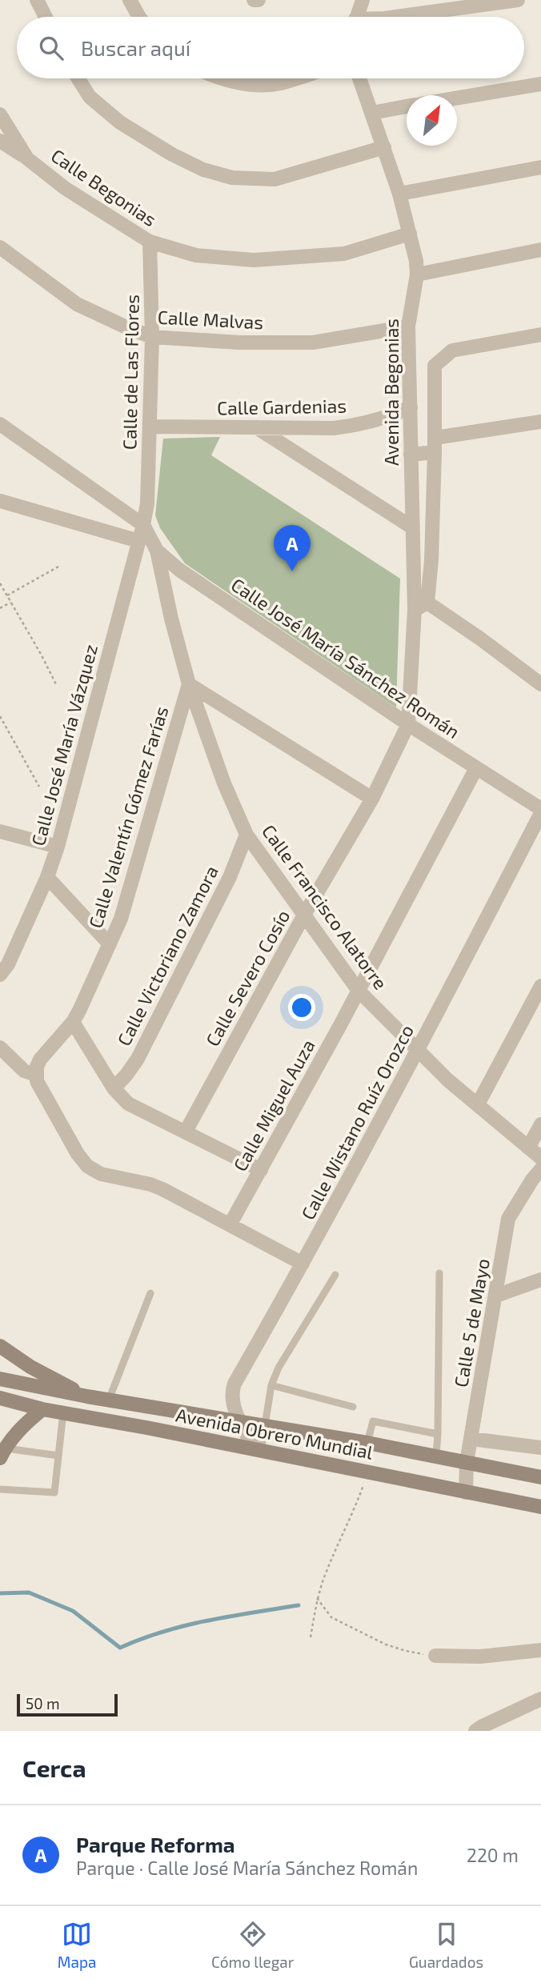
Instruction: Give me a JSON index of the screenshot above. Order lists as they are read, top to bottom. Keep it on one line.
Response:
{"streets":{"main road":["Avenida Obrero Mundial"],"street":["Calle Begonias","Calle Malvas","Calle de Las Flores","Avenida Begonias","Calle Gardenias","Calle José María Sánchez Román","Calle José María Vázquez","Calle Valentín Gómez Farías","Calle Francisco Alatorre","Calle Victoriano Zamora","Calle Severo Cosío","Calle Miguel Auza","Calle Wistano Ruíz Orozco","Calle 5 de Mayo"]},"crossings":[["Calle Begonias","Calle de Las Flores"],["Calle Begonias","Avenida Begonias"],["Calle Malvas","Calle de Las Flores"],["Calle Malvas","Avenida Begonias"],["Calle de Las Flores","Calle Gardenias"],["Calle de Las Flores","Calle José María Sánchez Román"],["Calle de Las Flores","Calle José María Vázquez"],["Avenida Begonias","Calle Gardenias"],["Avenida Begonias","Calle José María Sánchez Román"],["Avenida Begonias","Calle Severo Cosío"],["Calle José María Sánchez Román","Calle José María Vázquez"],["Calle José María Sánchez Román","Calle Francisco Alatorre"],["Calle José María Sánchez Román","Calle Severo Cosío"],["Calle José María Sánchez Román","Calle Miguel Auza"],["Calle José María Sánchez Román","Calle Wistano Ruíz Orozco"],["Calle Valentín Gómez Farías","Calle Francisco Alatorre"],["Calle Francisco Alatorre","Calle Victoriano Zamora"],["Calle Francisco Alatorre","Calle Severo Cosío"],["Calle Francisco Alatorre","Calle Miguel Auza"],["Calle Francisco Alatorre","Calle Wistano Ruíz Orozco"],["Calle Wistano Ruíz Orozco","Avenida Obrero Mundial"],["Calle 5 de Mayo","Avenida Obrero Mundial"]],"scale_bar":"50 m","north":"top right","page":{"search":"Buscar aquí","pins":"A","scale":"50 m","heading":"Cerca","list":[{"mark":"A","name":"Parque Reforma","note":"Parque · Calle José María Sánchez Román","value":"220 m"}],"nav":["Mapa","Cómo llegar","Guardados"]}}
